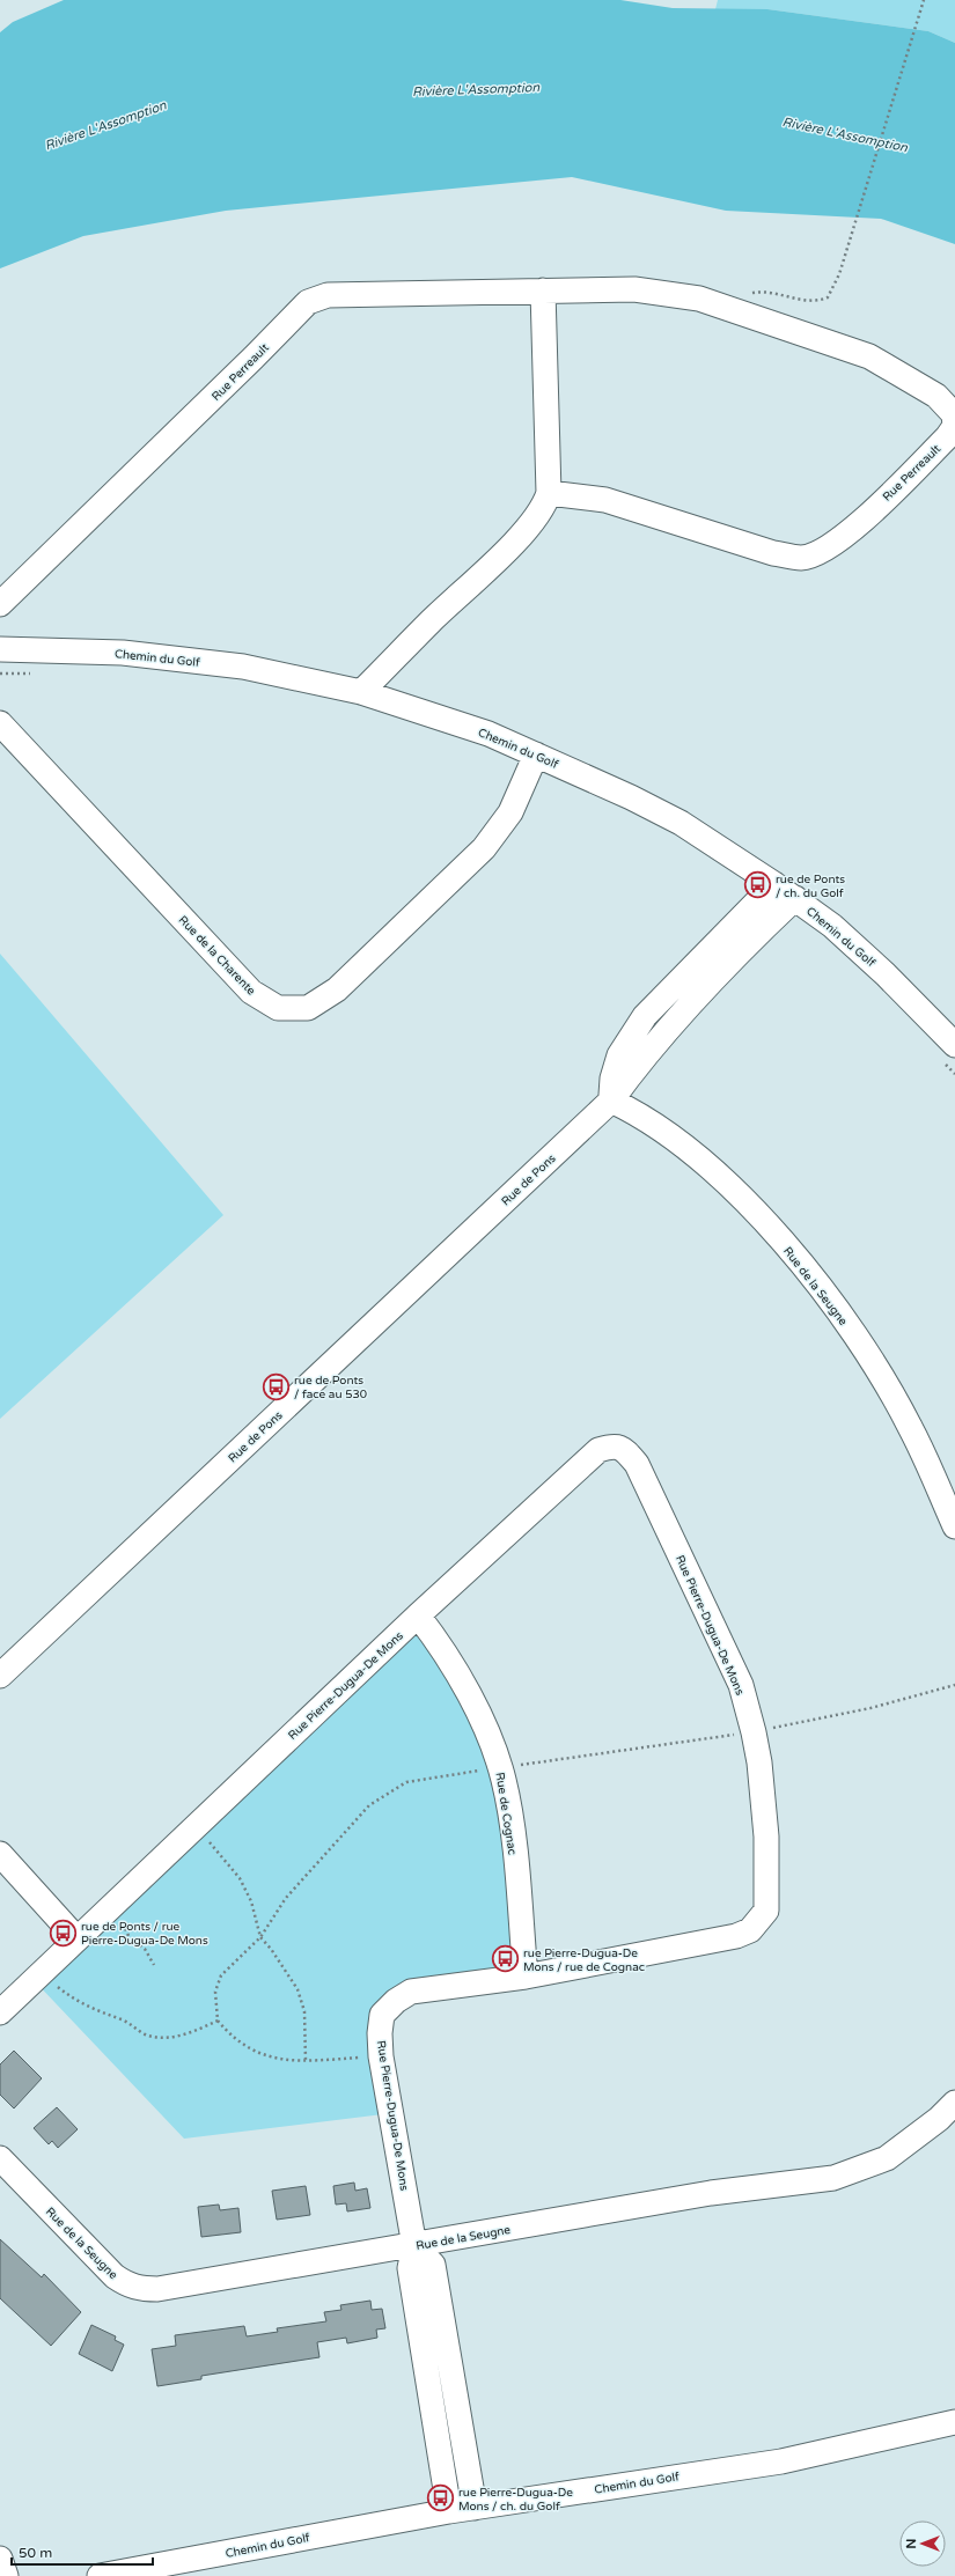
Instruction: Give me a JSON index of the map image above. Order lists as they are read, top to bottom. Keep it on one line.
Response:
{"streets":{"street":["Rue Perreault","Chemin du Golf","Rue de la Charente","Rue de Pons","Rue de la Seugne","Rue Pierre-Dugua-De Mons","Rue de Cognac"]},"crossings":[["Chemin du Golf","Rue de la Charente"],["Chemin du Golf","Rue de Pons"],["Chemin du Golf","Rue Pierre-Dugua-De Mons"],["Rue de Pons","Rue de la Seugne"],["Rue de la Seugne","Rue Pierre-Dugua-De Mons"],["Rue Pierre-Dugua-De Mons","Rue de Cognac"]],"water":["Rivière L'Assomption"],"places":{"bus stop":["rue de Ponts / ch. du Golf","rue de Ponts / face au 530","rue de Ponts / rue Pierre-Dugua-De Mons","rue Pierre-Dugua-De Mons / rue de Cognac","rue Pierre-Dugua-De Mons / ch. du Golf"]},"scale_bar":"50 m","north":"left"}
